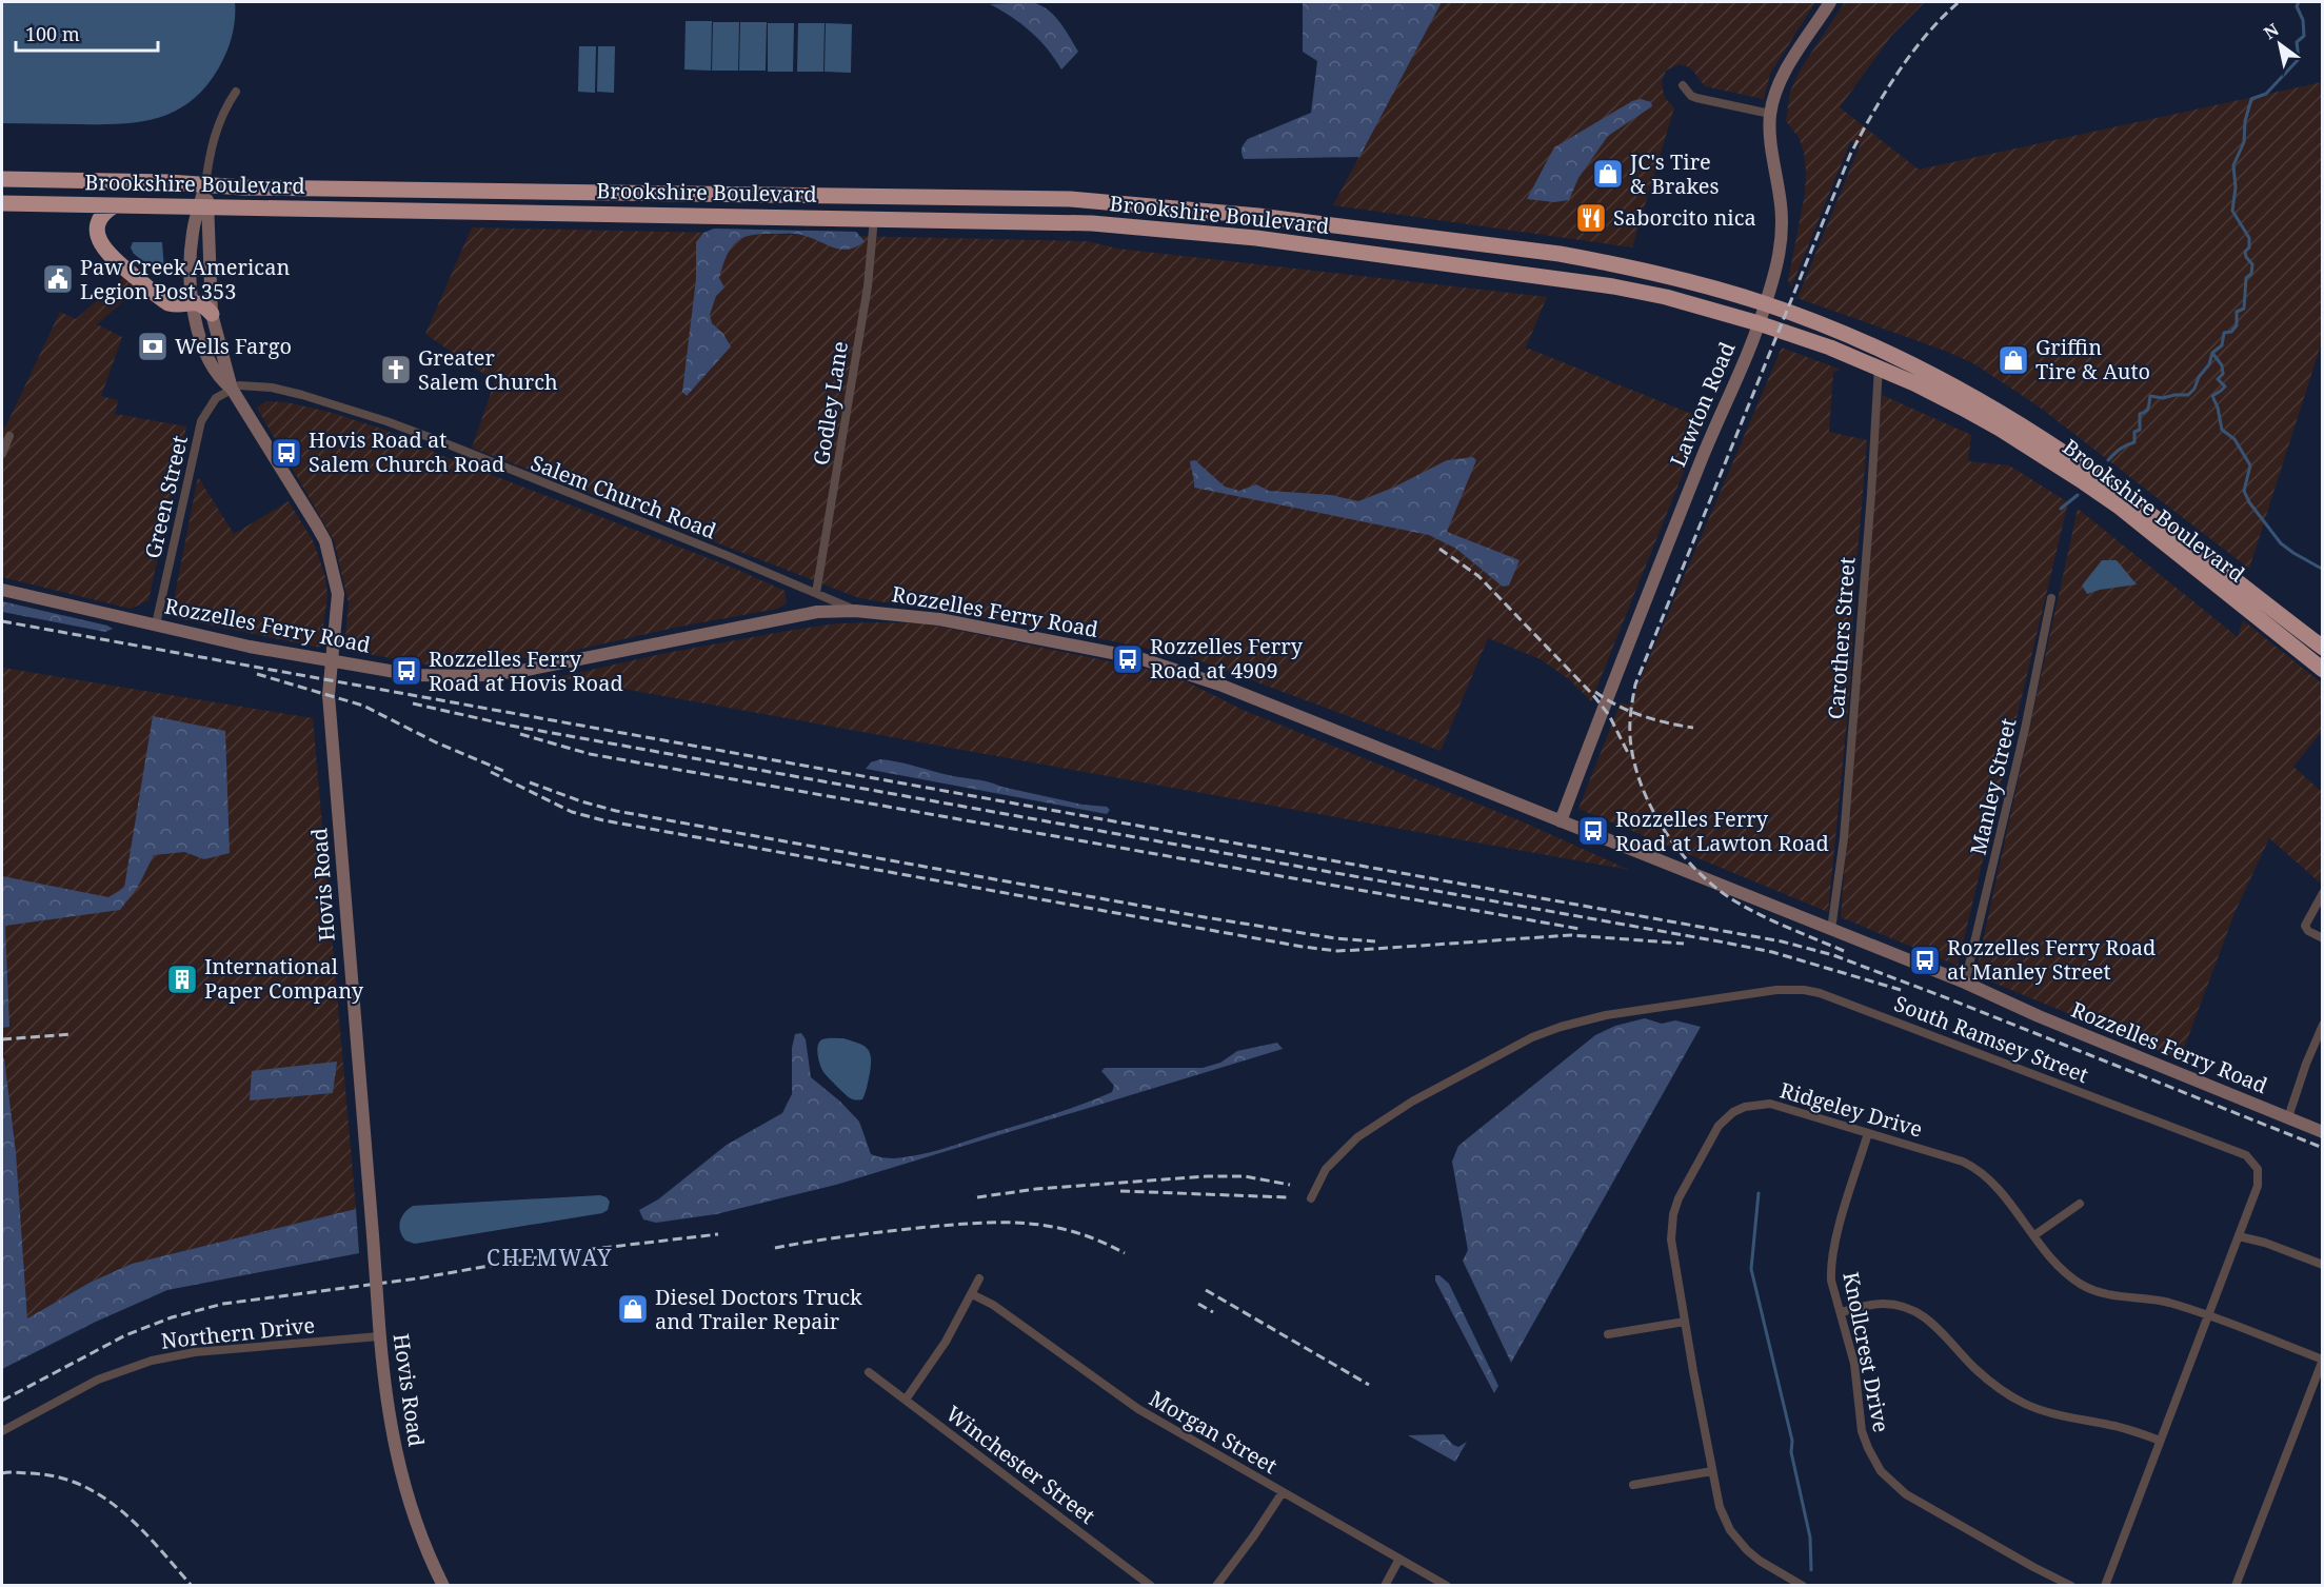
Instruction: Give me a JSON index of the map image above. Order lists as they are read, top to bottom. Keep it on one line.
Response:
{"streets":{"highway":["Brookshire Boulevard"],"street":["Godley Lane","Lawton Road","Green Street","Salem Church Road","Rozzelles Ferry Road","Carothers Street","Manley Street","Hovis Road","South Ramsey Street","Ridgeley Drive","Northern Drive","Knollcrest Drive","Morgan Street","Winchester Street"]},"crossings":[["Brookshire Boulevard","Godley Lane"],["Brookshire Boulevard","Lawton Road"],["Brookshire Boulevard","Carothers Street"],["Brookshire Boulevard","Hovis Road"],["Godley Lane","Salem Church Road"],["Lawton Road","Rozzelles Ferry Road"],["Green Street","Salem Church Road"],["Green Street","Rozzelles Ferry Road"],["Green Street","Hovis Road"],["Salem Church Road","Rozzelles Ferry Road"],["Salem Church Road","Hovis Road"],["Rozzelles Ferry Road","Carothers Street"],["Rozzelles Ferry Road","Manley Street"],["Rozzelles Ferry Road","Hovis Road"],["Hovis Road","Northern Drive"],["South Ramsey Street","Ridgeley Drive"],["Ridgeley Drive","Knollcrest Drive"]],"districts":["CHEMWAY"],"places":{"shop":["JC's Tire & Brakes","Griffin Tire & Auto","Diesel Doctors Truck and Trailer Repair"],"restaurant":["Saborcito nica"],"public building":["Paw Creek American Legion Post 353"],"bank":["Wells Fargo"],"church":["Greater Salem Church"],"bus stop":["Hovis Road at Salem Church Road","Rozzelles Ferry Road at 4909","Rozzelles Ferry Road at Hovis Road","Rozzelles Ferry Road at Lawton Road","Rozzelles Ferry Road at Manley Street"],"building":["International Paper Company"]},"scale_bar":"100 m","north":"top left"}
